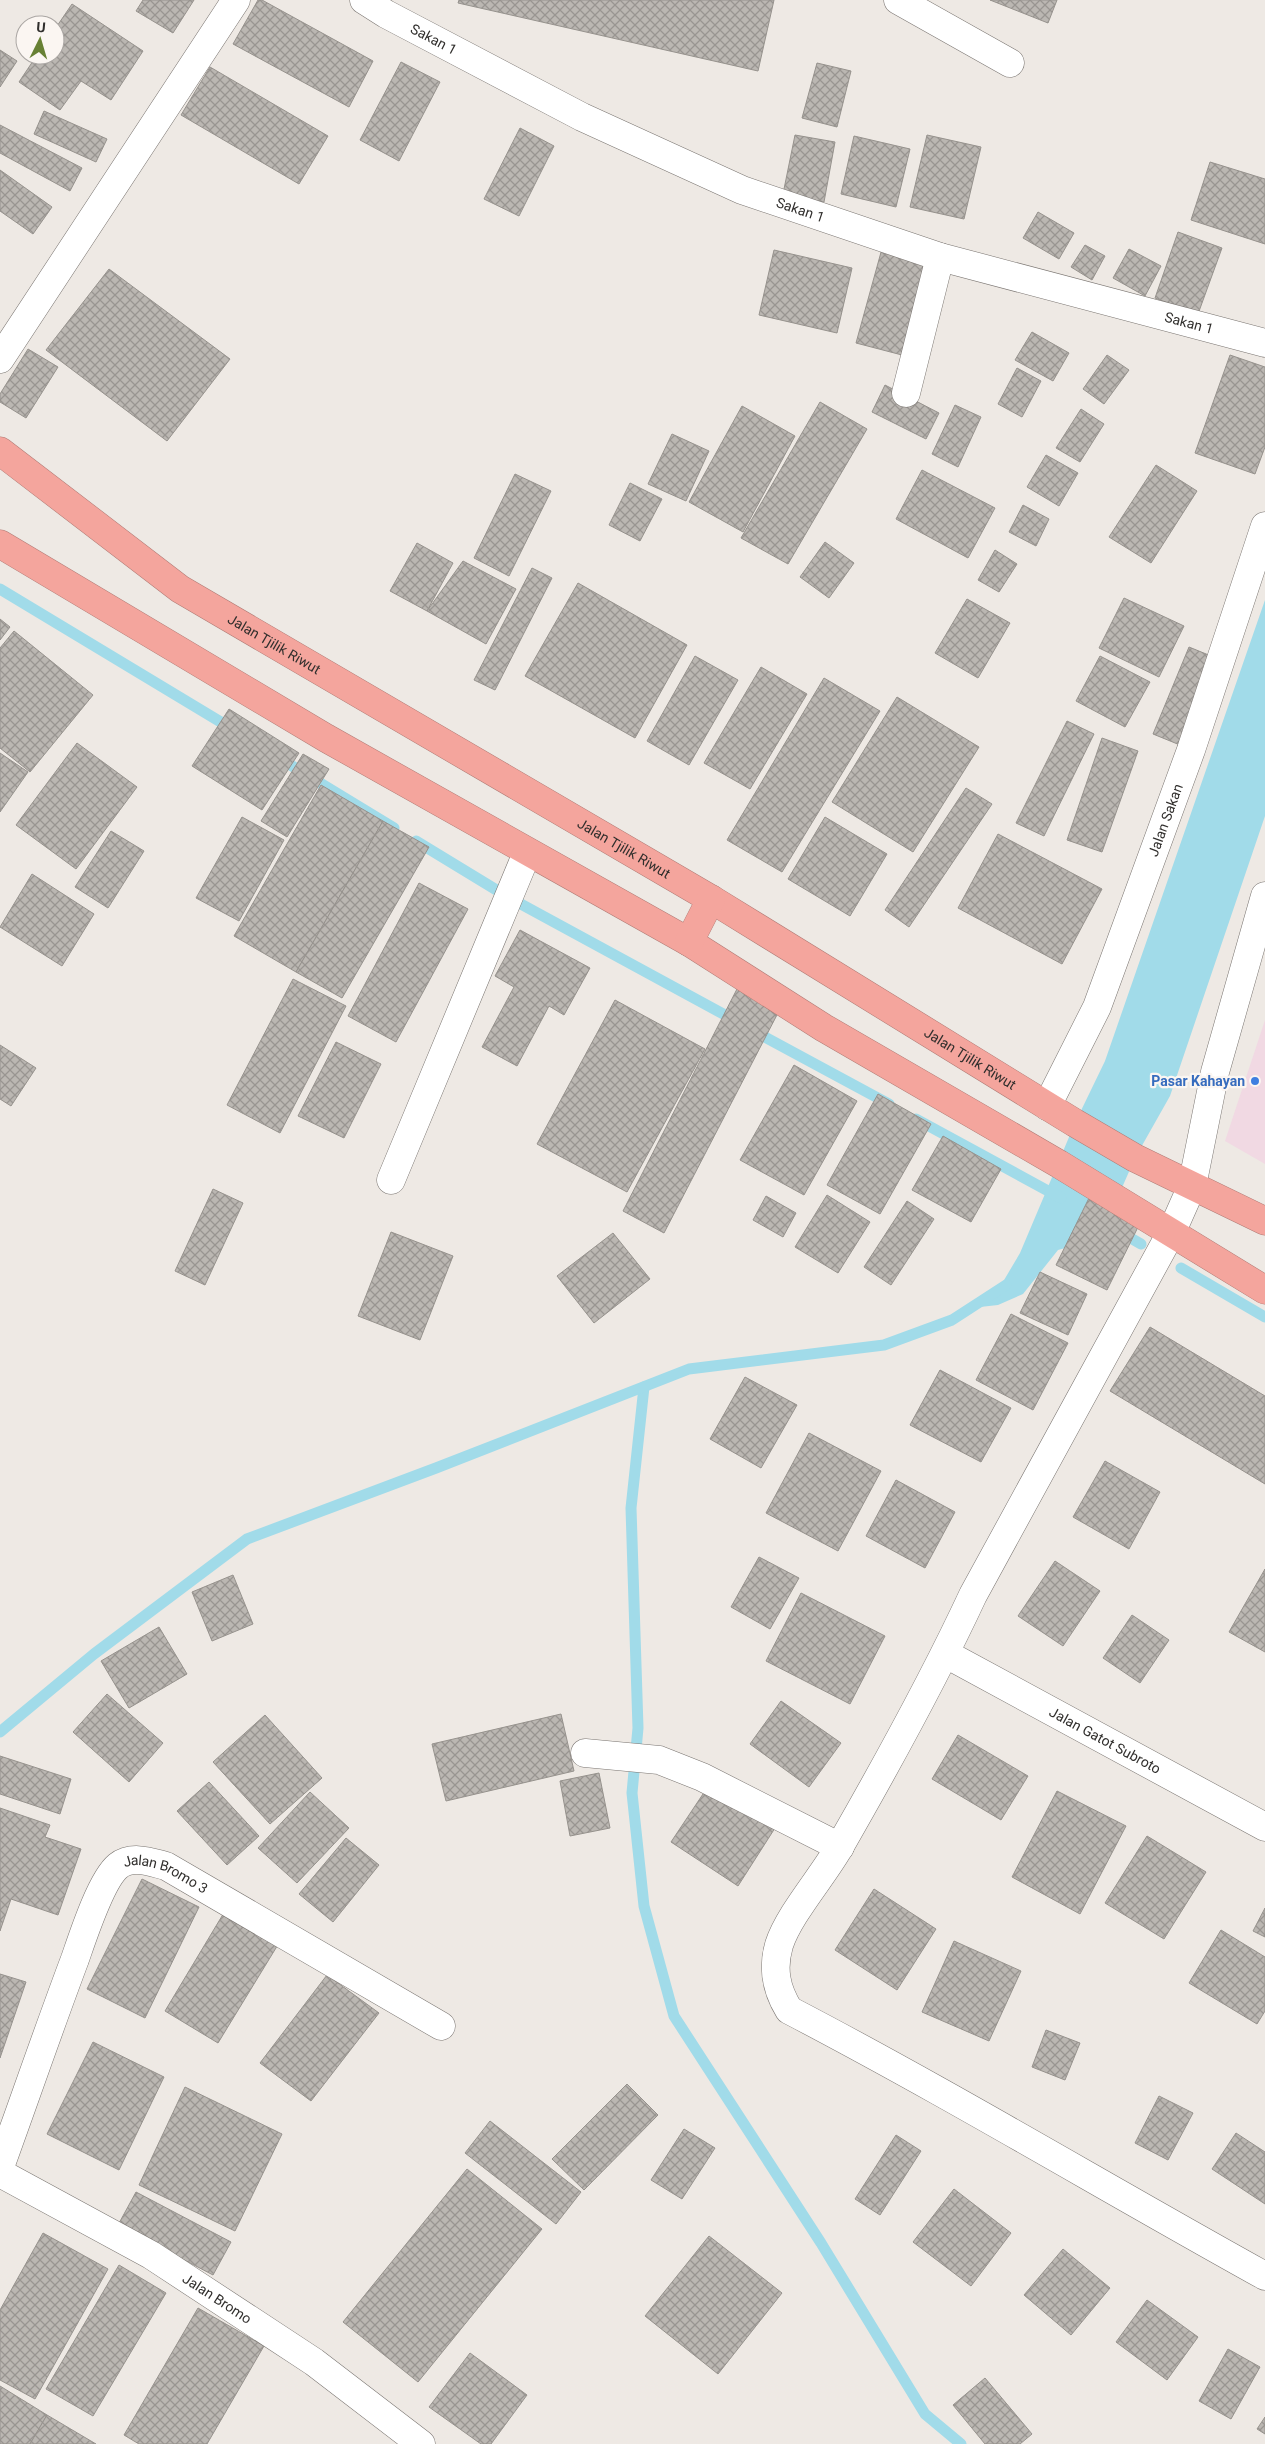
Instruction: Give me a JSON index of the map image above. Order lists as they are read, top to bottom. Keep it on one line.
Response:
{"streets":{"highway":["Jalan Tjilik Riwut"],"street":["Sakan 1","Jalan Sakan","Jalan Gatot Subroto","Jalan Bromo 3","Jalan Bromo"]},"crossings":[["Jalan Tjilik Riwut","Jalan Sakan"]],"places":["Pasar Kahayan"],"north":"top"}
